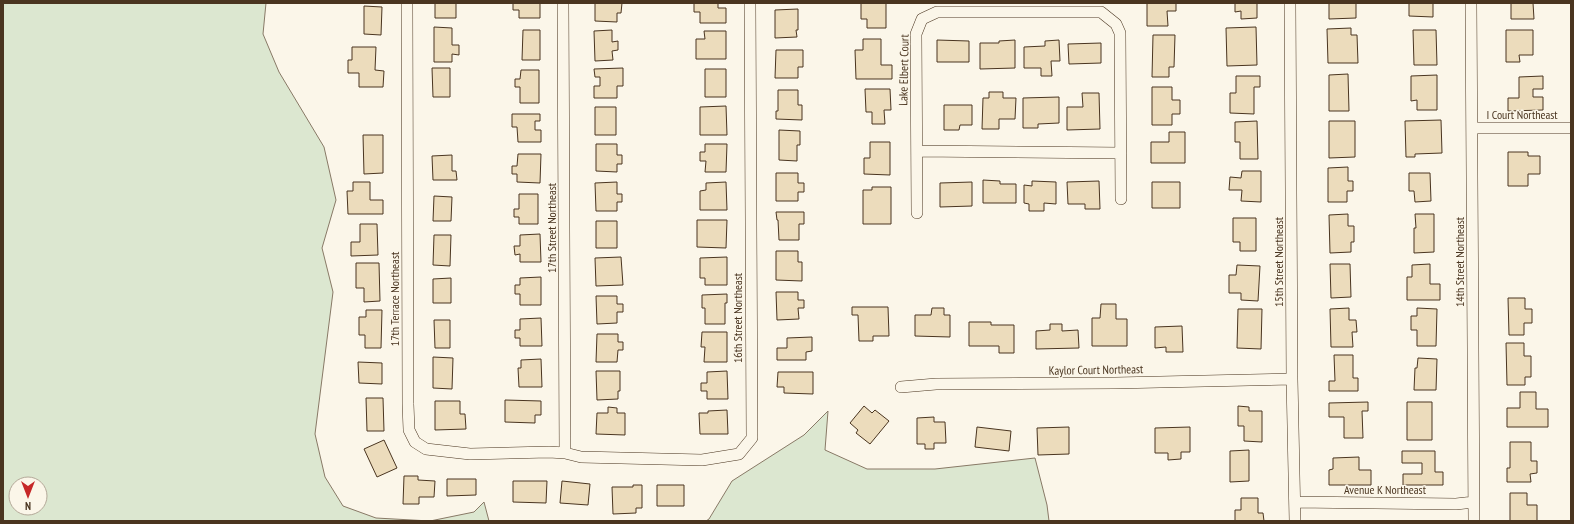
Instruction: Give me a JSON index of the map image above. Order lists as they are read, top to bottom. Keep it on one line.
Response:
{"streets":{"street":["Lake Elbert Court","I Court Northeast","17th Street Northeast","15th Street Northeast","14th Street Northeast","17th Terrace Northeast","16th Street Northeast","Kaylor Court Northeast","Avenue K Northeast"]},"crossings":[["I Court Northeast","14th Street Northeast"],["17th Street Northeast","17th Terrace Northeast"],["17th Street Northeast","16th Street Northeast"],["15th Street Northeast","Kaylor Court Northeast"],["15th Street Northeast","Avenue K Northeast"],["14th Street Northeast","Avenue K Northeast"],["17th Terrace Northeast","16th Street Northeast"]],"north":"bottom"}
